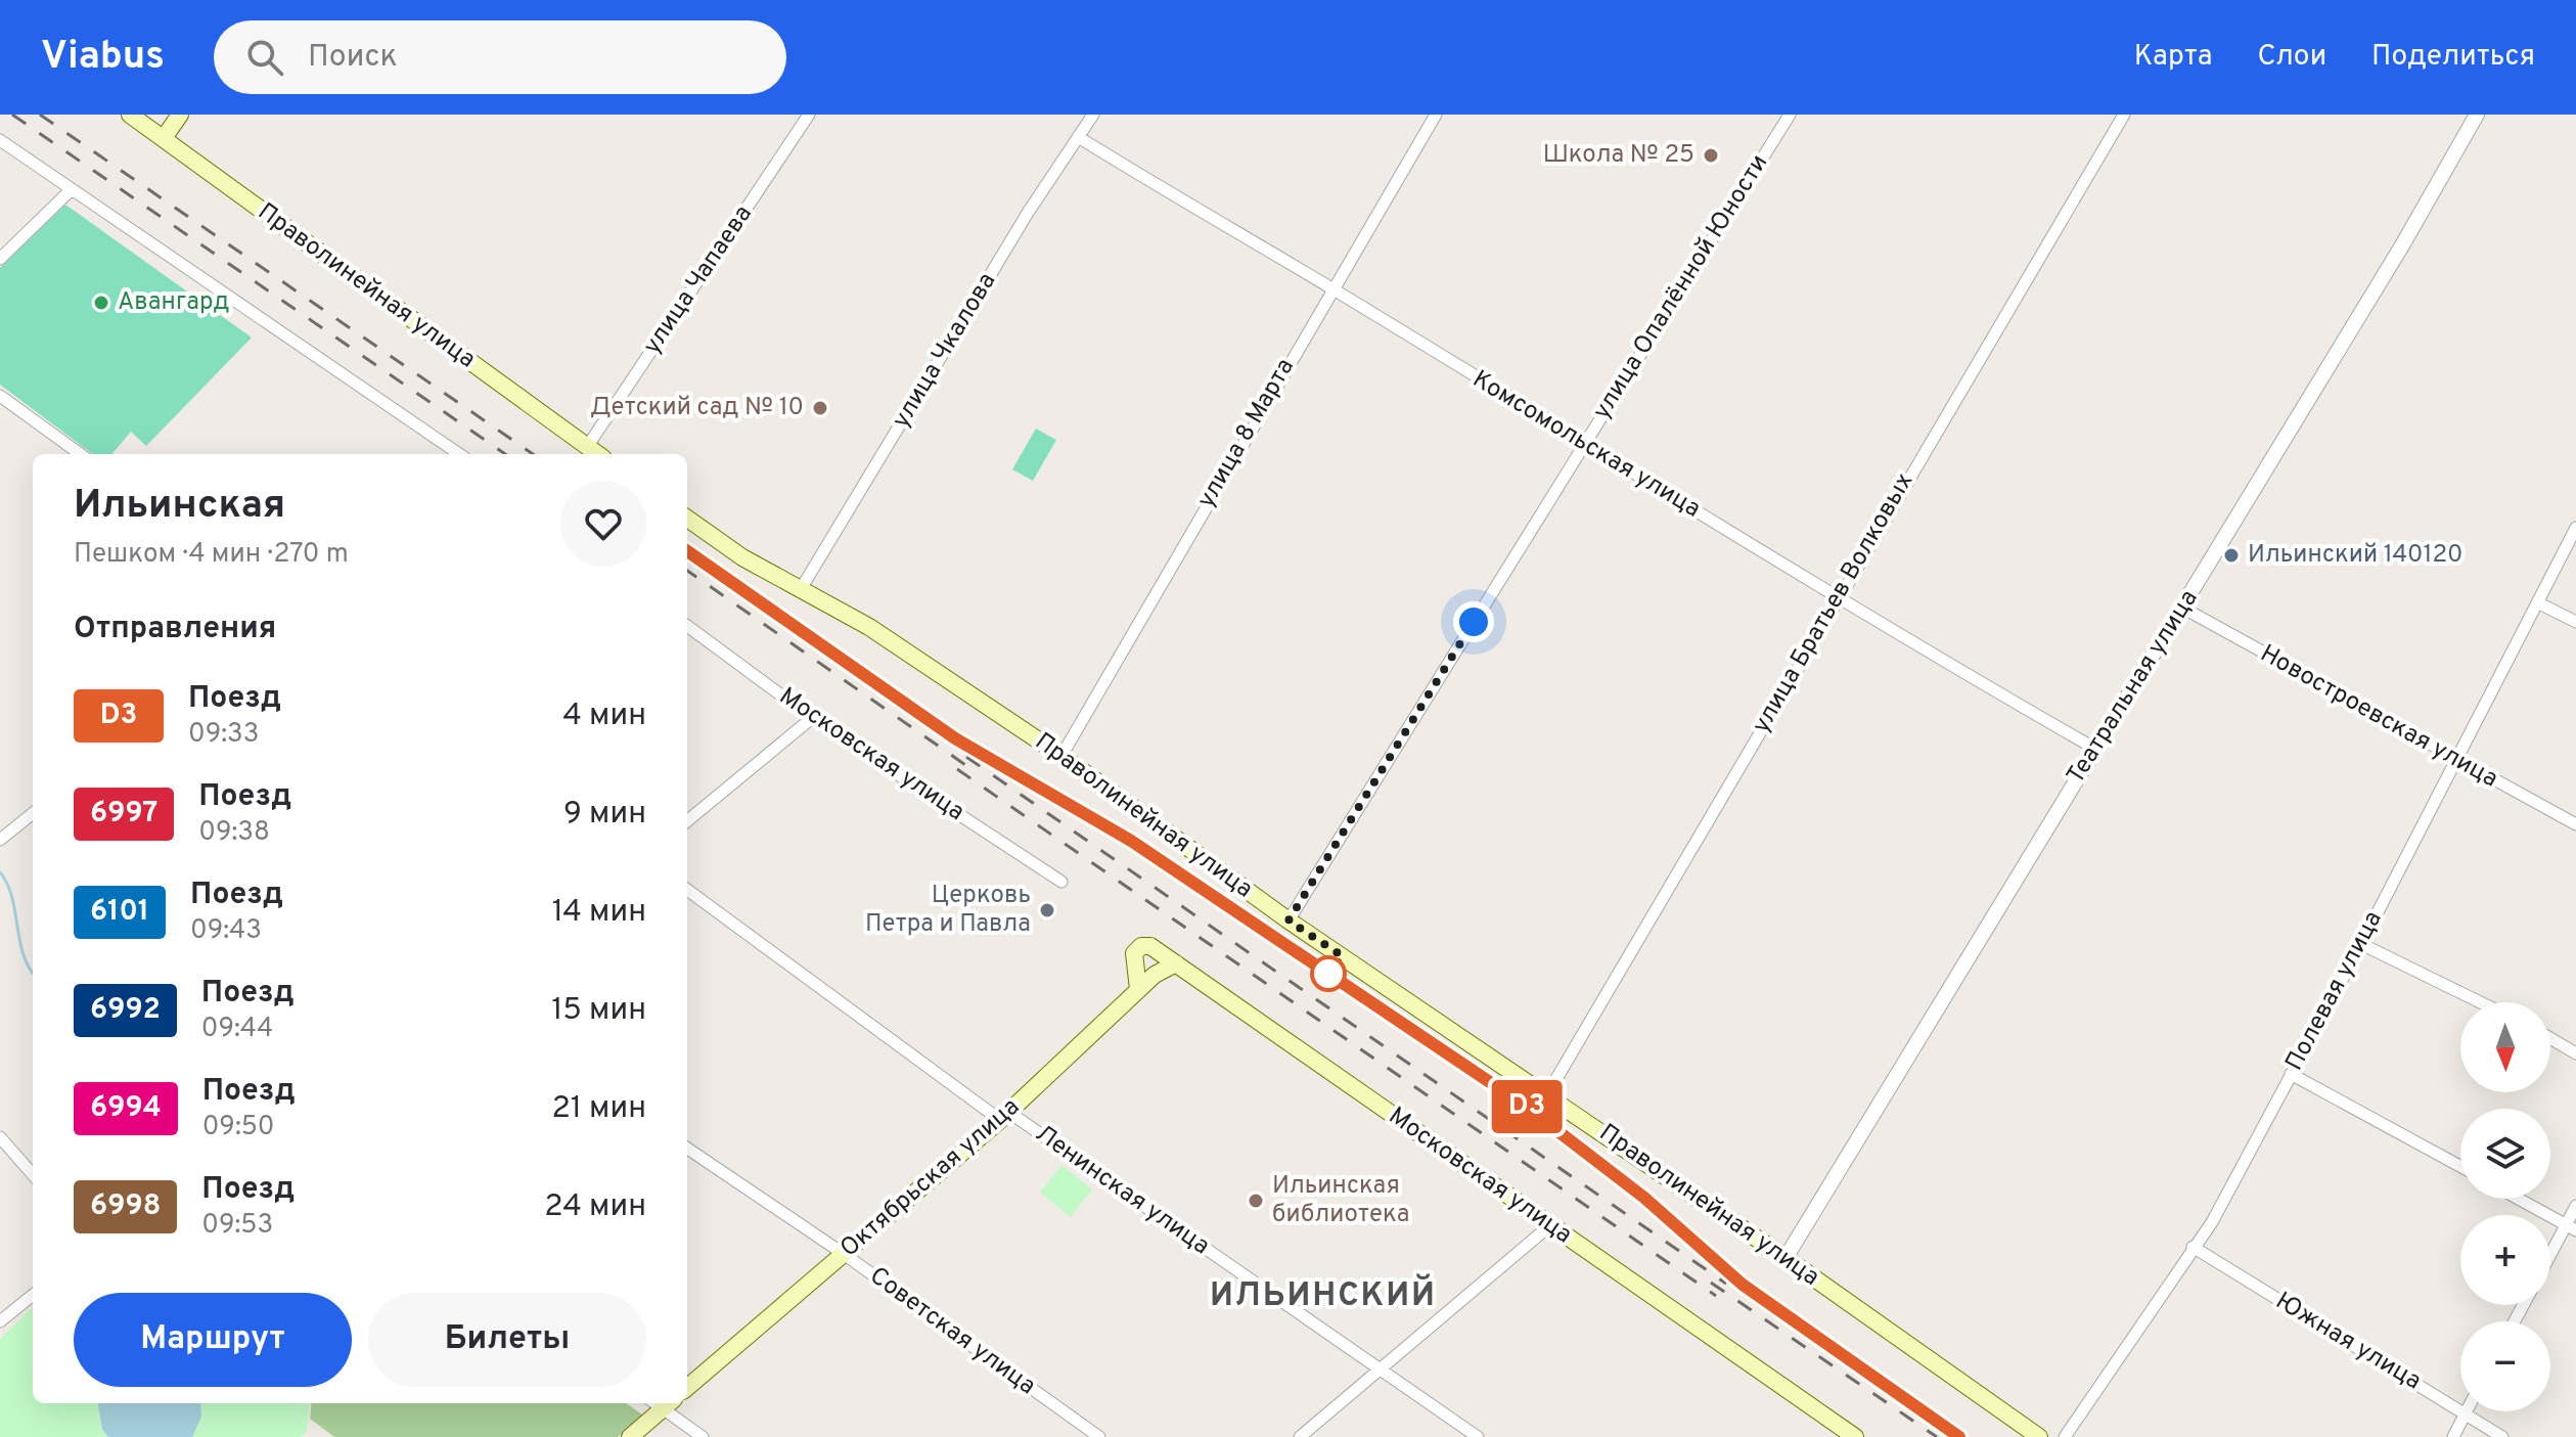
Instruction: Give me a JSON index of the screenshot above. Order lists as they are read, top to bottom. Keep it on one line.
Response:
{"streets":{"main road":["Праволинейная улица","Московская улица","Октябрьская улица"],"street":["улица Чапаева","улица Опалённой Юности","улица Чкалова","улица 8 Марта","Комсомольская улица","улица Братьев Волковых","Театральная улица","Новостроевская улица","Полевая улица","Ленинская улица","Советская улица","Южная улица"]},"crossings":[["улица Чапаева","Праволинейная улица"],["Праволинейная улица","улица Опалённой Юности"],["Праволинейная улица","улица Чкалова"],["Праволинейная улица","улица 8 Марта"],["Праволинейная улица","улица Братьев Волковых"],["Праволинейная улица","Театральная улица"],["улица Опалённой Юности","Комсомольская улица"],["улица Чкалова","Комсомольская улица"],["улица 8 Марта","Комсомольская улица"],["Комсомольская улица","улица Братьев Волковых"],["Комсомольская улица","Театральная улица"],["Театральная улица","Новостроевская улица"],["Новостроевская улица","Полевая улица"],["Московская улица","Октябрьская улица"],["Полевая улица","Южная улица"],["Октябрьская улица","Ленинская улица"],["Октябрьская улица","Советская улица"]],"districts":["ИЛЬИНСКИЙ"],"places":["Школа № 25","Авангард","Детский сад № 10","Ильинский 140120","Церковь Петра и Павла","Ильинская библиотека"],"north":"bottom","page":{"header":"Viabus","search":"Поиск","nav":["Карта","Слои","Поделиться"],"on_map":"D3","heading":[["Ильинская","Пешком · 4 мин · 270 m"],"Отправления"],"list":[{"mark":"D3","name":"Поезд","note":"09:33","value":"4 мин"},{"mark":"6997","name":"Поезд","note":"09:38","value":"9 мин"},{"mark":"6101","name":"Поезд","note":"09:43","value":"14 мин"},{"mark":"6992","name":"Поезд","note":"09:44","value":"15 мин"},{"mark":"6994","name":"Поезд","note":"09:50","value":"21 мин"},{"mark":"6998","name":"Поезд","note":"09:53","value":"24 мин"}],"map_buttons":["+","−"],"buttons":["Маршрут","Билеты"]}}
